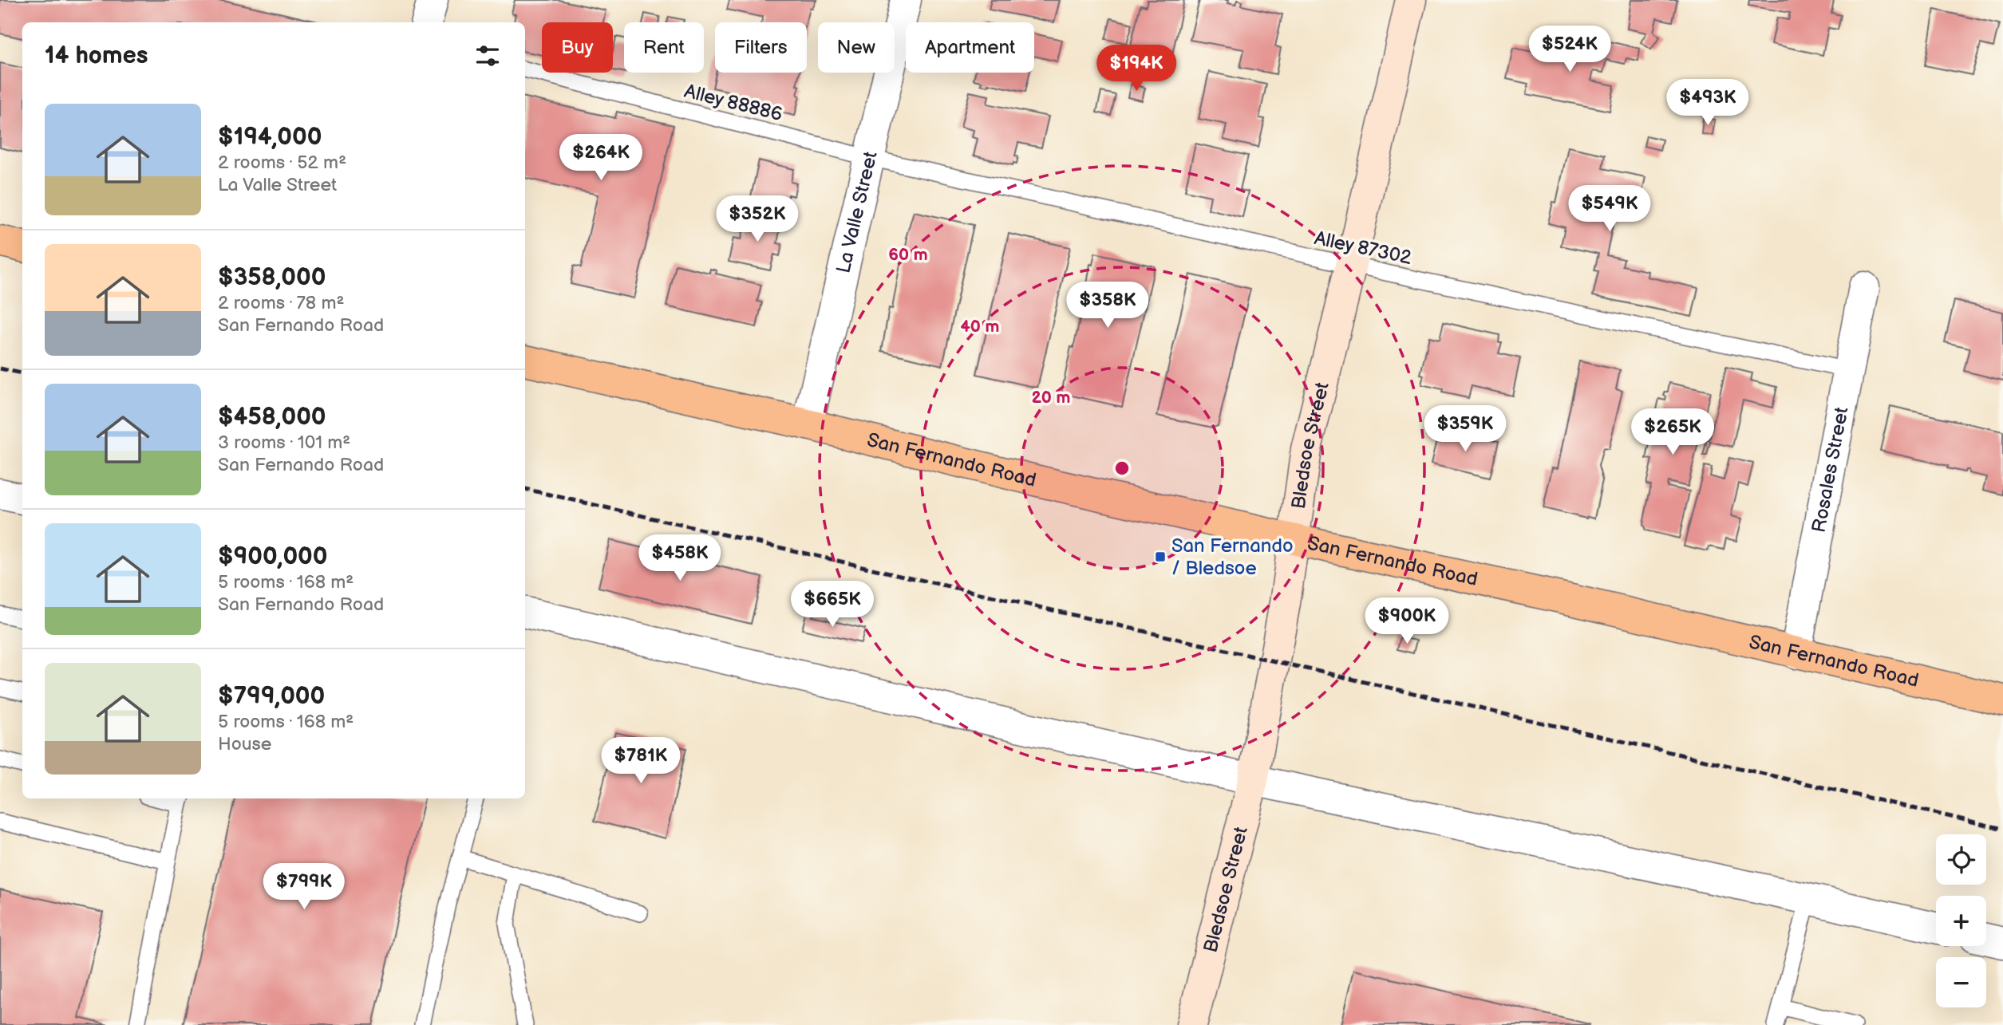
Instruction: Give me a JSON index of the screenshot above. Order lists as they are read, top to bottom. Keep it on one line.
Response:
{"streets":{"main road":["San Fernando Road"],"street":["La Valle Street","Bledsoe Street","Rosales Street"],"lane":["Alley 88886","Alley 87302"]},"crossings":[["Alley 88886","La Valle Street"],["Alley 88886","Alley 87302"],["La Valle Street","Alley 87302"],["La Valle Street","San Fernando Road"],["Alley 87302","Bledsoe Street"],["Alley 87302","Rosales Street"],["Bledsoe Street","San Fernando Road"],["San Fernando Road","Rosales Street"]],"places":{"transit":["San Fernando / Bledsoe"]},"page":{"chip":["Buy","Rent","Filters","New","Apartment"],"heading":"14 homes","price":["$524K","$194K","$493K","$264K","$549K","$352K","$358K","$359K","$265K","$458K","$665K","$900K","$781K","$799K"],"list":[{"name":"$194,000","note":"2 rooms · 52 m² · La Valle Street"},{"name":"$358,000","note":"2 rooms · 78 m² · San Fernando Road"},{"name":"$458,000","note":"3 rooms · 101 m² · San Fernando Road"},{"name":"$900,000","note":"5 rooms · 168 m² · San Fernando Road"},{"name":"$799,000","note":"5 rooms · 168 m² · House"}],"map_buttons":["+","−"]},"rings":["60 m","40 m","20 m"]}
